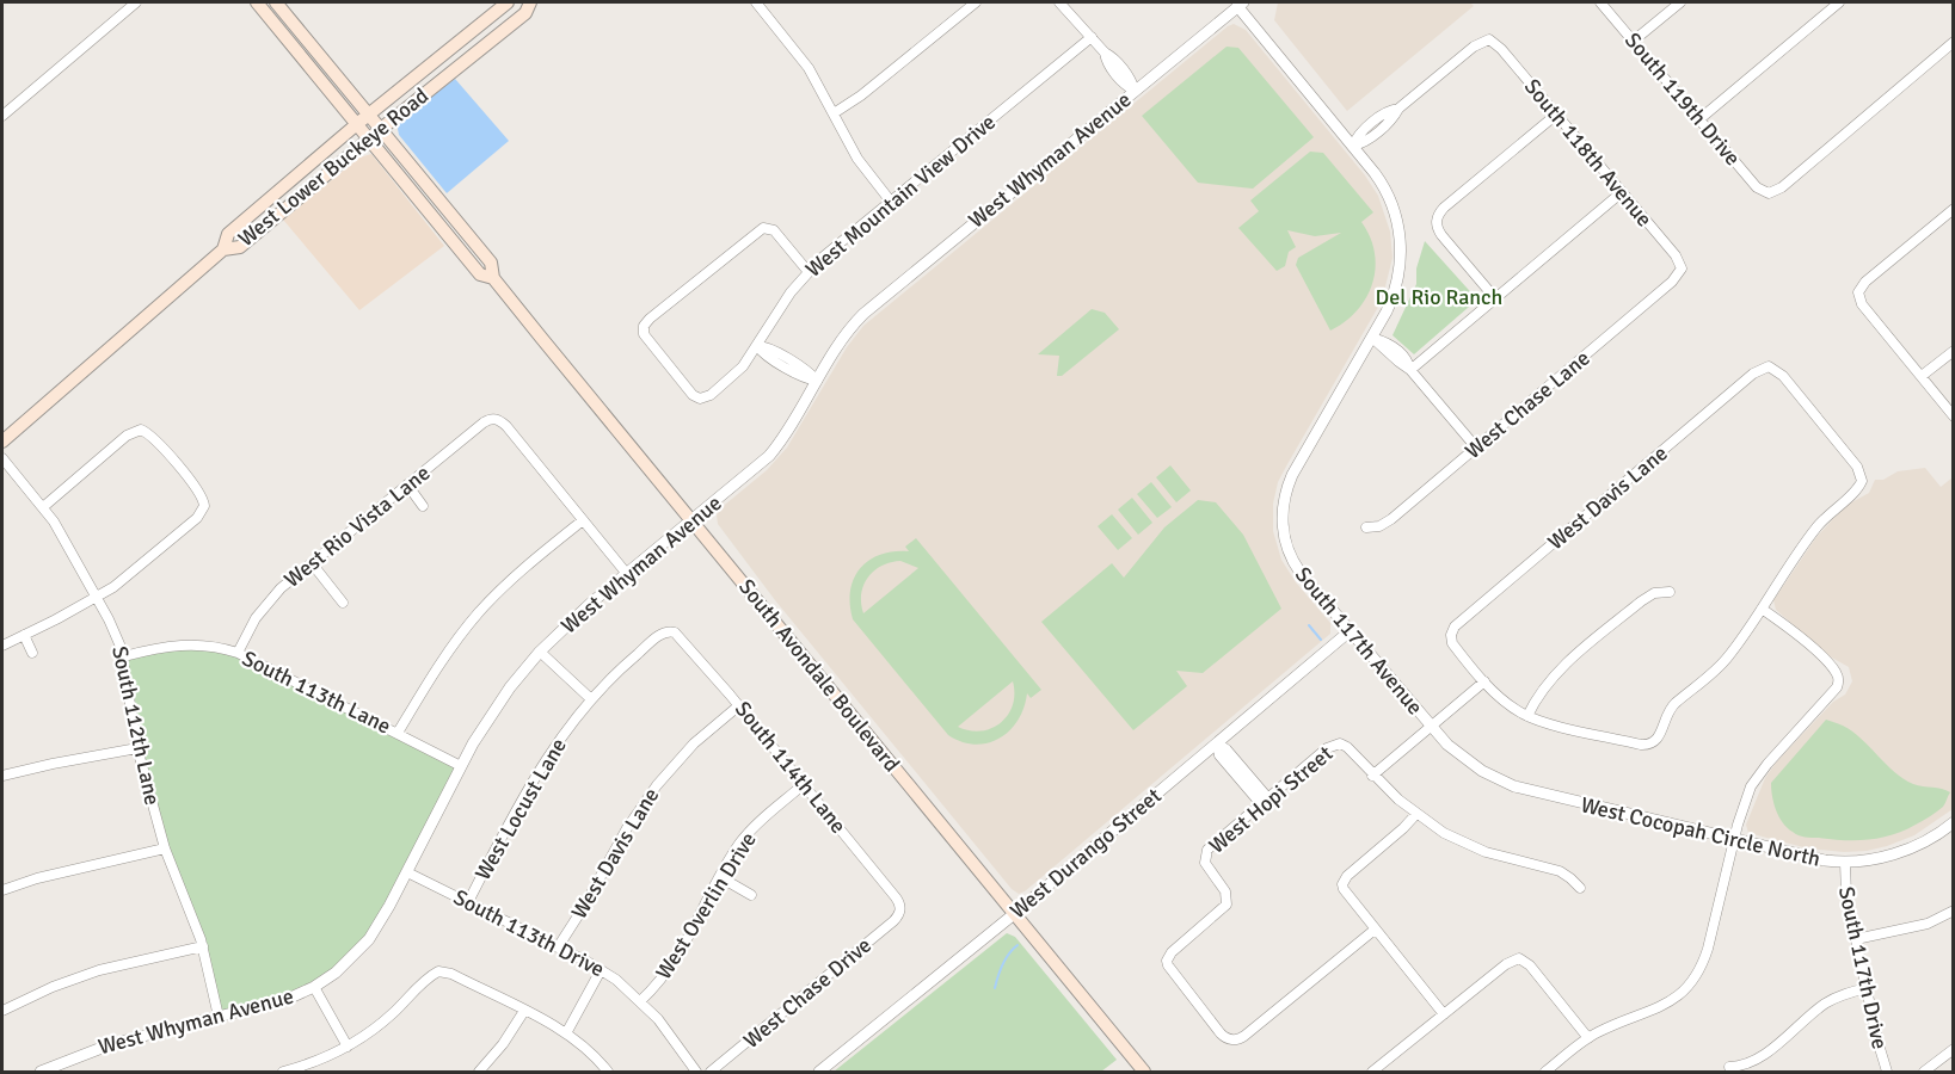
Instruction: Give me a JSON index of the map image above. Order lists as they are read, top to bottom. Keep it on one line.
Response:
{"streets":{"main road":["West Lower Buckeye Road","South Avondale Boulevard"],"street":["South 119th Drive","South 118th Avenue","West Whyman Avenue","West Mountain View Drive","West Chase Lane","West Davis Lane","West Rio Vista Lane","South 117th Avenue","South 113th Lane","South 112th Lane","South 114th Lane","West Hopi Street","West Locust Lane","West Cocopah Circle North","West Durango Street","West Overlin Drive","South 113th Drive","South 117th Drive","West Chase Drive"]},"crossings":[["South 118th Avenue","West Chase Lane"],["South 118th Avenue","South 117th Avenue"],["West Whyman Avenue","South 117th Avenue"],["West Whyman Avenue","South Avondale Boulevard"],["West Whyman Avenue","South 113th Lane"],["West Whyman Avenue","South 112th Lane"],["West Whyman Avenue","South 113th Drive"],["West Lower Buckeye Road","South Avondale Boulevard"],["West Davis Lane","South 114th Lane"],["West Davis Lane","South 113th Drive"],["West Rio Vista Lane","South 113th Lane"],["South 117th Avenue","West Cocopah Circle North"],["South 117th Avenue","West Durango Street"],["South Avondale Boulevard","West Durango Street"],["South 113th Lane","South 112th Lane"],["South 114th Lane","West Locust Lane"],["South 114th Lane","West Overlin Drive"],["South 114th Lane","West Chase Drive"],["West Locust Lane","South 113th Drive"],["West Cocopah Circle North","South 117th Drive"],["West Overlin Drive","South 113th Drive"]],"parks":["Del Rio Ranch"]}
